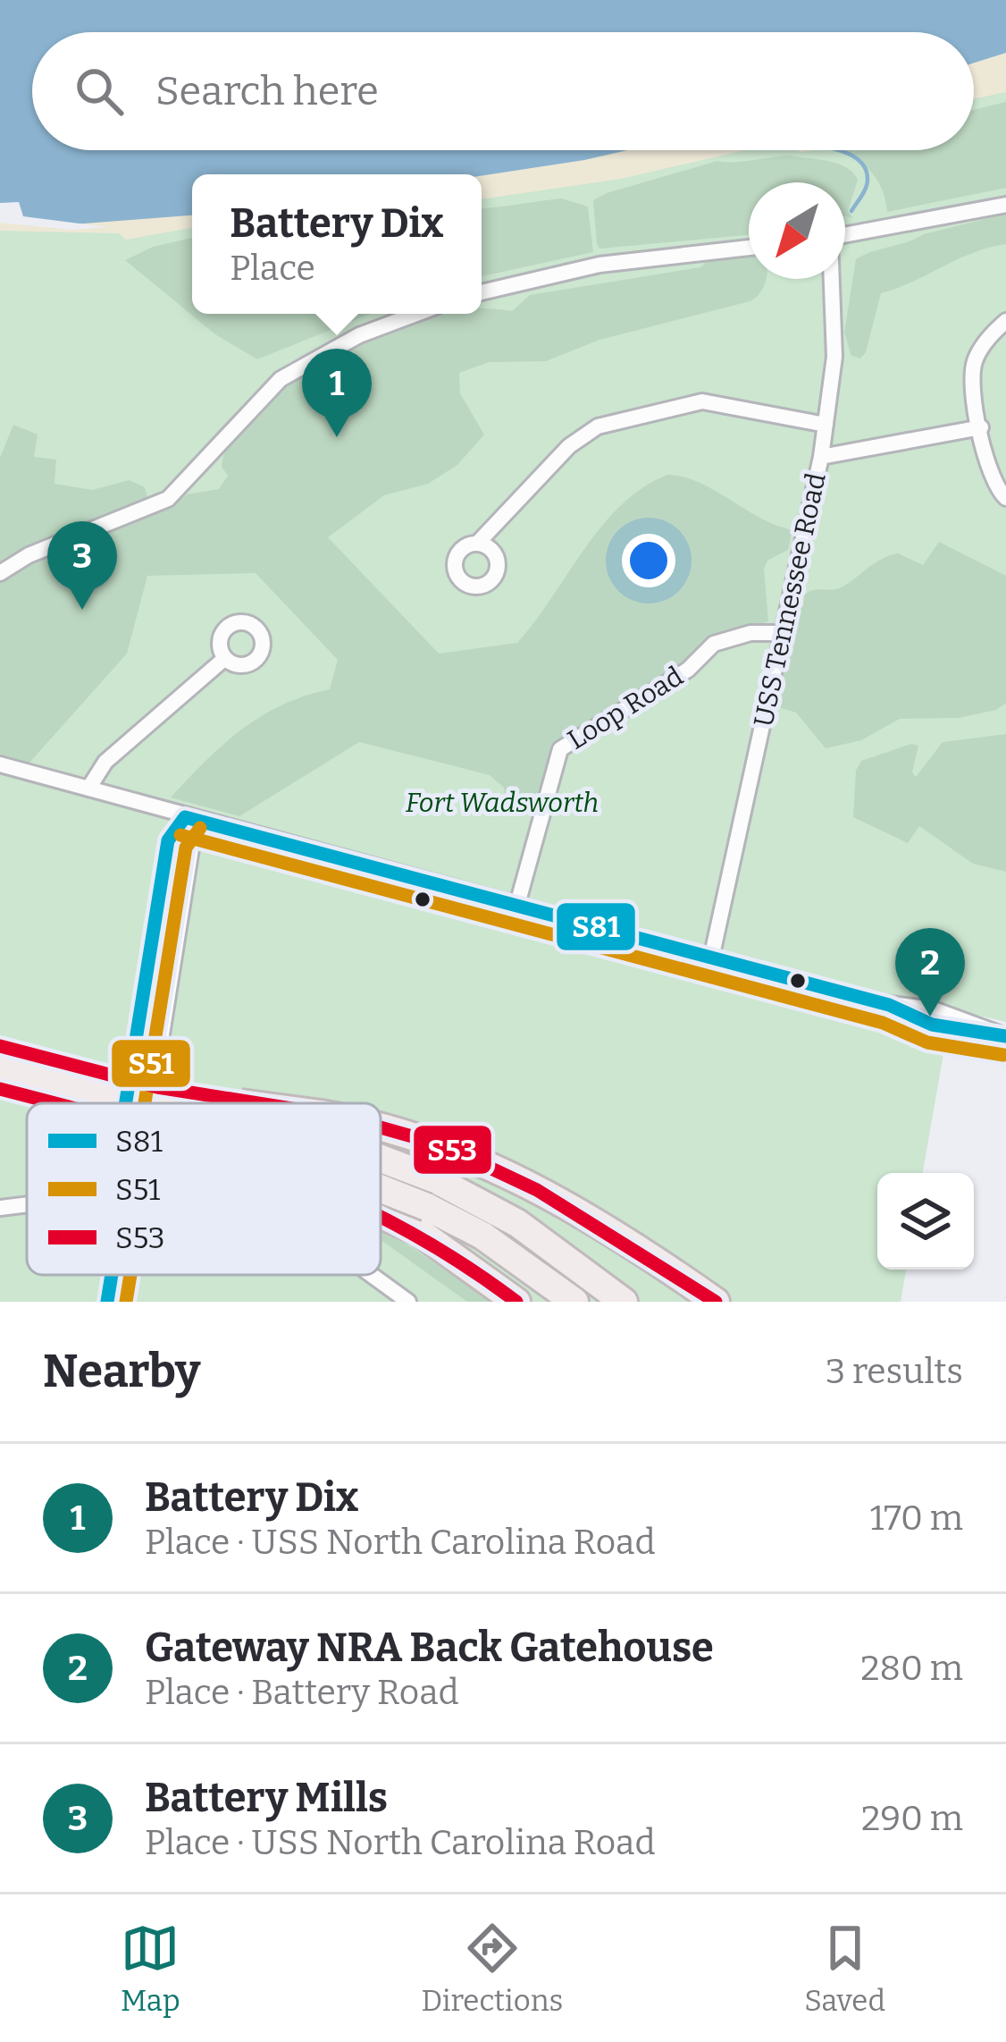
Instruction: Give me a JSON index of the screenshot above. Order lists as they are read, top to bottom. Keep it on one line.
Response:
{"streets":{"street":["USS Tennessee Road","Loop Road"]},"crossings":[["USS Tennessee Road","Loop Road"]],"parks":["Fort Wadsworth"],"lines":["transit line S81","transit line S51","transit line S53"],"legend":["S81","S51","S53"],"north":"bottom left","page":{"search":"Search here","popup":["Battery Dix","Place"],"pins":["1","3","2"],"heading":["Nearby","3 results"],"list":[{"mark":"1","name":"Battery Dix","note":"Place · USS North Carolina Road","value":"170 m"},{"mark":"2","name":"Gateway NRA Back Gatehouse","note":"Place · Battery Road","value":"280 m"},{"mark":"3","name":"Battery Mills","note":"Place · USS North Carolina Road","value":"290 m"}],"nav":["Map","Directions","Saved"]}}
